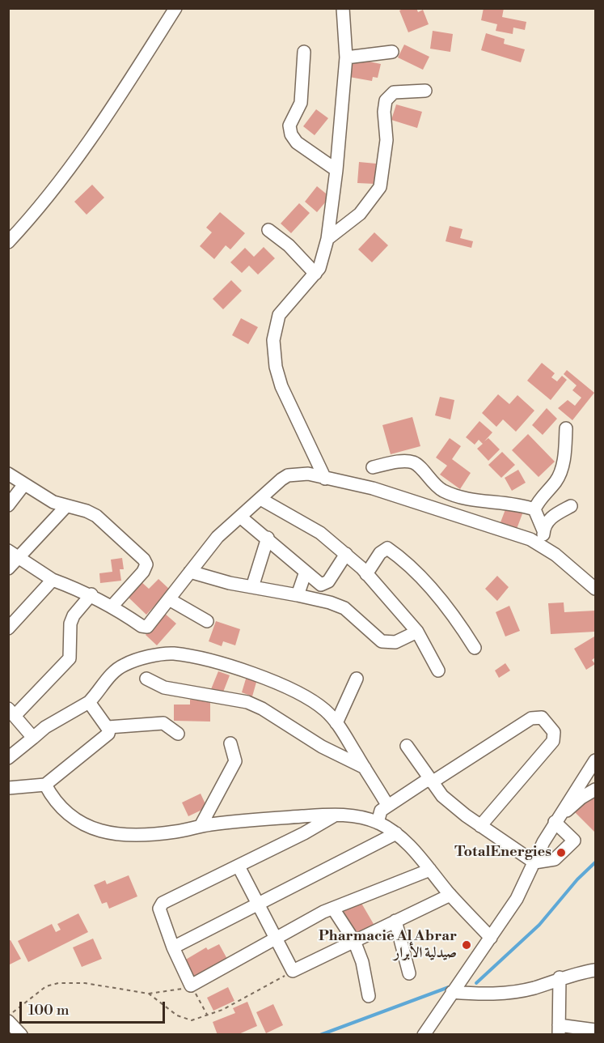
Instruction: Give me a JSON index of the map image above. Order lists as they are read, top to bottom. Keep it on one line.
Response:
{"places":["TotalEnergies","Pharmacie Al Abrar صيدلية الأبرار"],"scale_bar":"100 m"}
